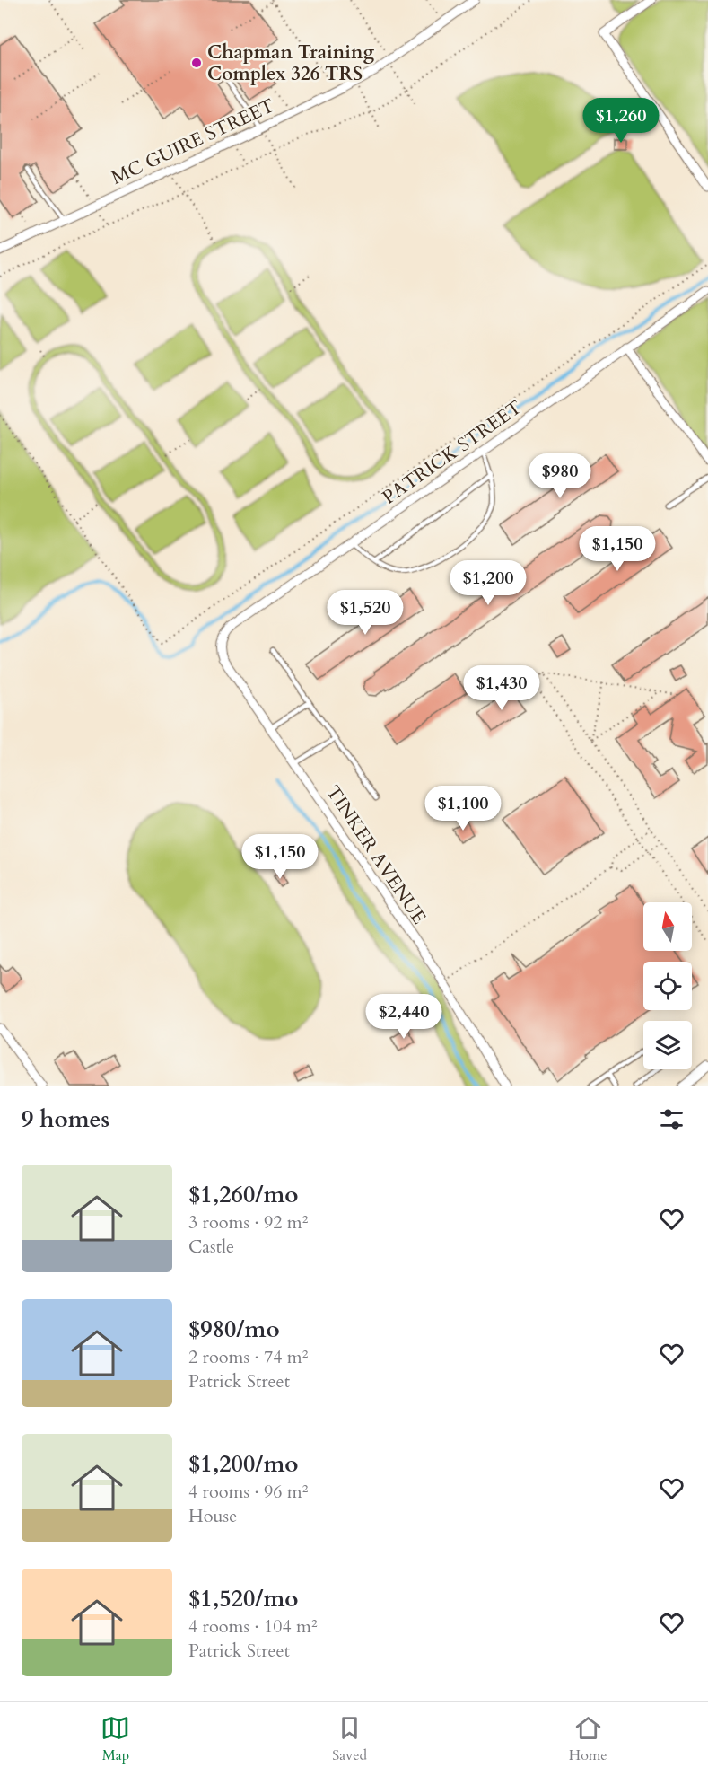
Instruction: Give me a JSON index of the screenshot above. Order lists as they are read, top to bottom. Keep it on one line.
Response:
{"streets":{"street":["MC GUIRE STREET","PATRICK STREET","TINKER AVENUE"]},"crossings":[["PATRICK STREET","TINKER AVENUE"]],"places":["Chapman Training Complex 326 TRS"],"north":"top","page":{"price":["$1,260","$980","$1,150","$1,200","$1,520","$1,430","$1,100","$1,150","$2,440"],"heading":"9 homes","list":[{"name":"$1,260/mo","note":"3 rooms · 92 m² · Castle"},{"name":"$980/mo","note":"2 rooms · 74 m² · Patrick Street"},{"name":"$1,200/mo","note":"4 rooms · 96 m² · House"},{"name":"$1,520/mo","note":"4 rooms · 104 m² · Patrick Street"}],"tabs":["Map","Saved","Home"]}}
